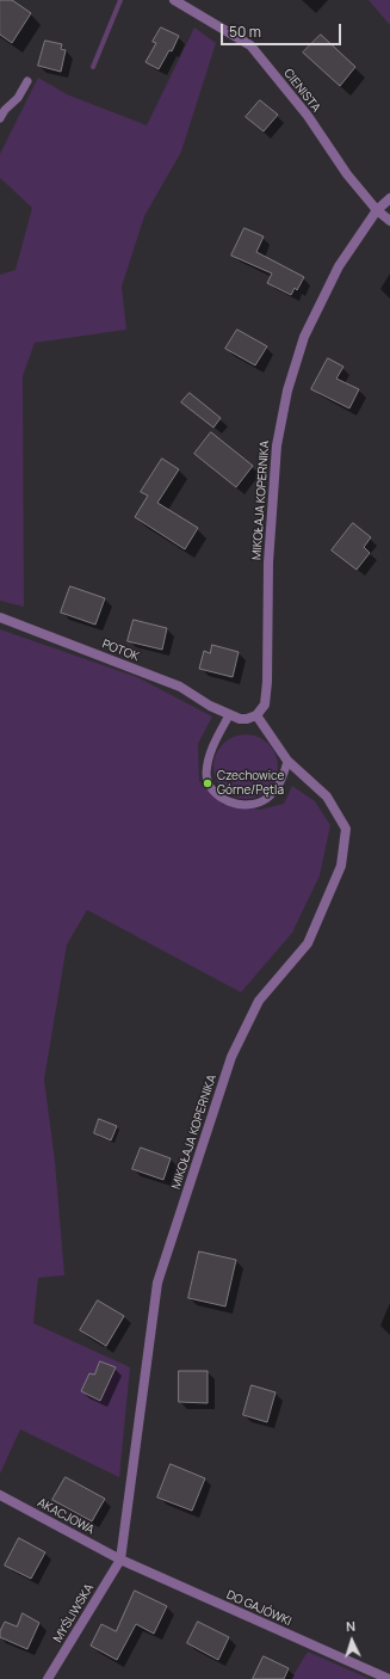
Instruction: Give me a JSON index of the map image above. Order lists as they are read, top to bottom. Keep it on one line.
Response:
{"streets":{"street":["CIENISTA","MIKOŁAJA KOPERNIKA","POTOK","AKACJOWA","DO GAJÓWKI","MYŚLIWSKA"]},"crossings":[["CIENISTA","MIKOŁAJA KOPERNIKA"],["MIKOŁAJA KOPERNIKA","POTOK"],["MIKOŁAJA KOPERNIKA","AKACJOWA"],["MIKOŁAJA KOPERNIKA","DO GAJÓWKI"],["MIKOŁAJA KOPERNIKA","MYŚLIWSKA"],["AKACJOWA","DO GAJÓWKI"],["AKACJOWA","MYŚLIWSKA"],["DO GAJÓWKI","MYŚLIWSKA"]],"places":["Czechowice Górne/Pętla"],"scale_bar":"50 m","north":"top"}
